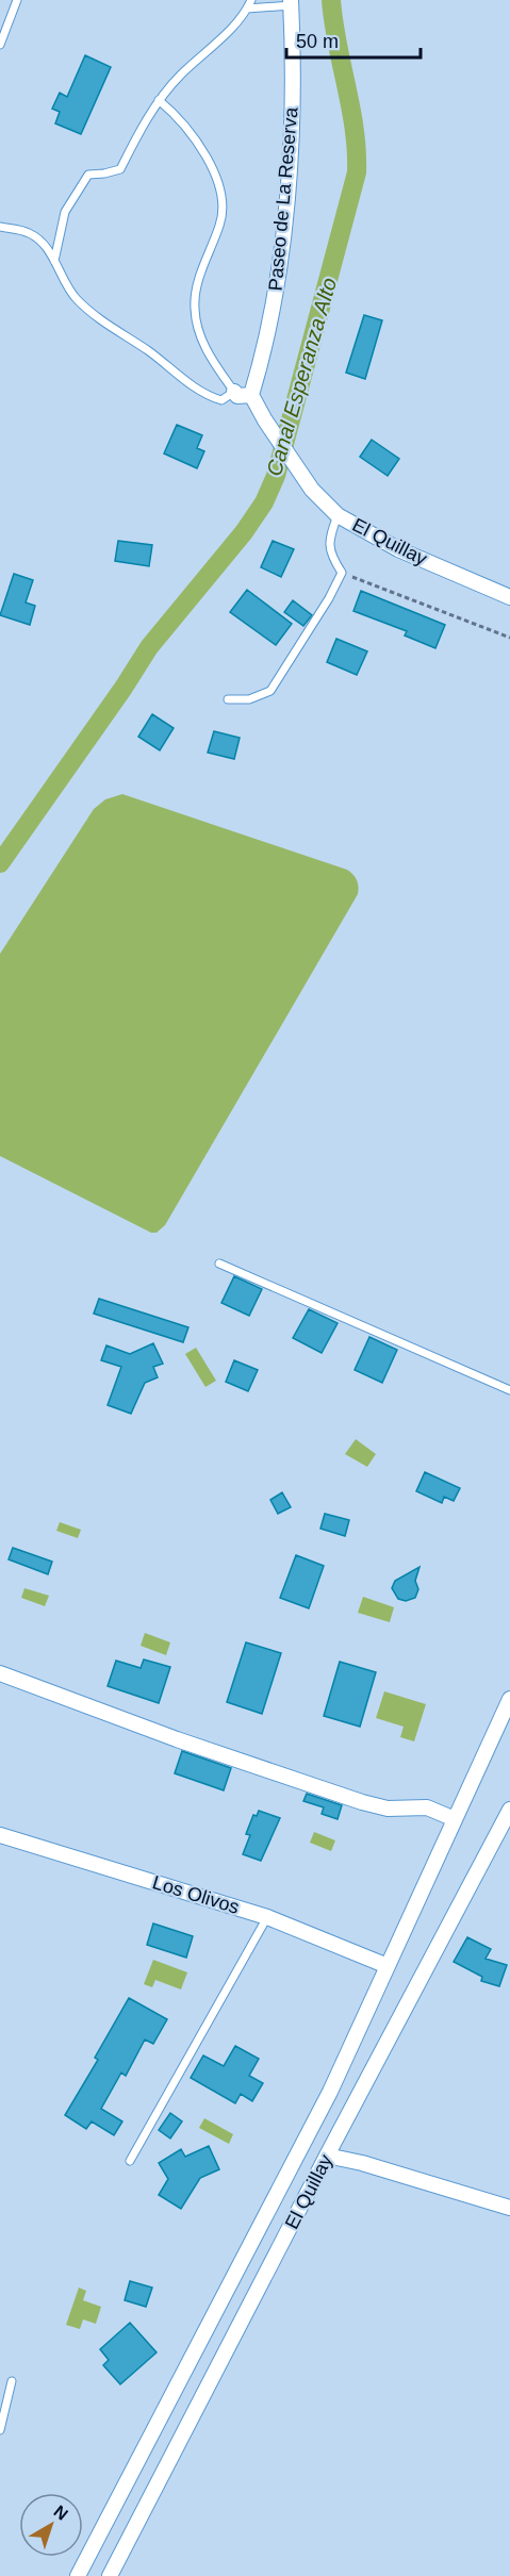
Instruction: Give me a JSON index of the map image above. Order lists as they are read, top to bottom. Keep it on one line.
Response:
{"streets":{"street":["Paseo de La Reserva","El Quillay","Los Olivos"]},"crossings":[["Paseo de La Reserva","El Quillay"]],"water":["Canal Esperanza Alto"],"scale_bar":"50 m","north":"top right"}
